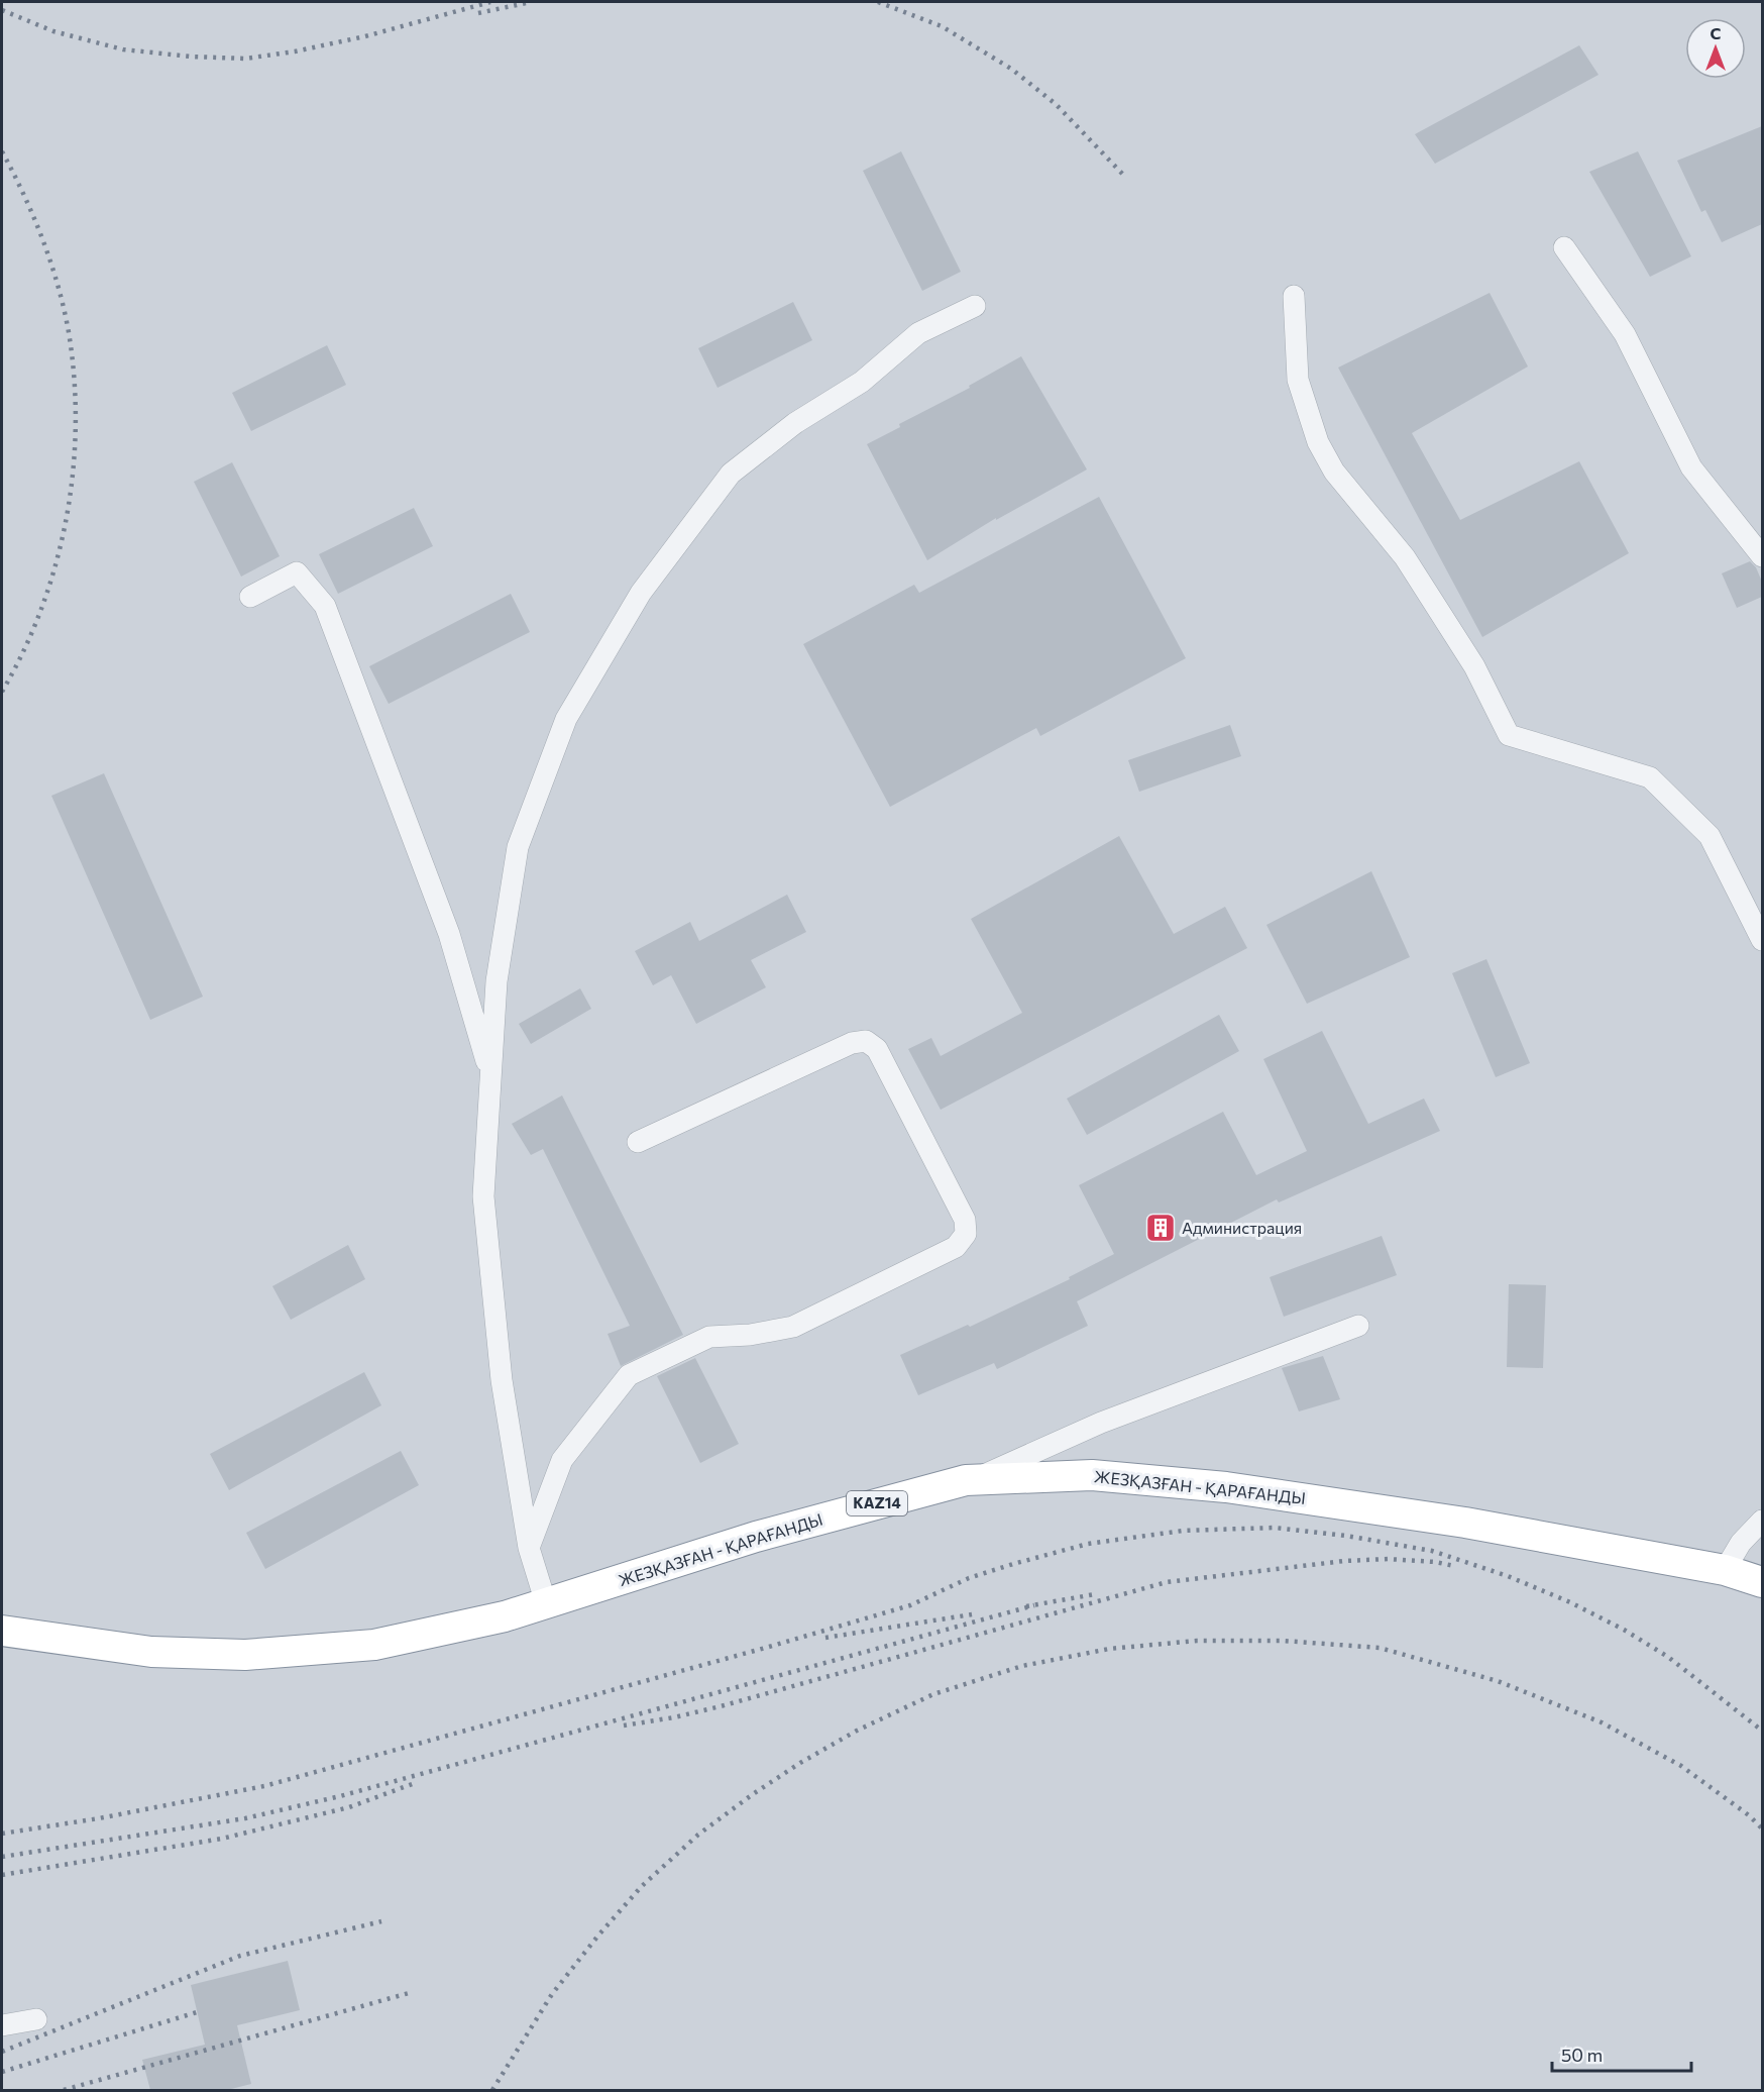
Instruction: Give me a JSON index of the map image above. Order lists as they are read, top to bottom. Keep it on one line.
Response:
{"streets":{"highway":["ЖЕЗҚАЗҒАН - ҚАРАҒАНДЫ","KAZ14"]},"places":{"building":["Администрация"]},"scale_bar":"50 m","north":"top"}
